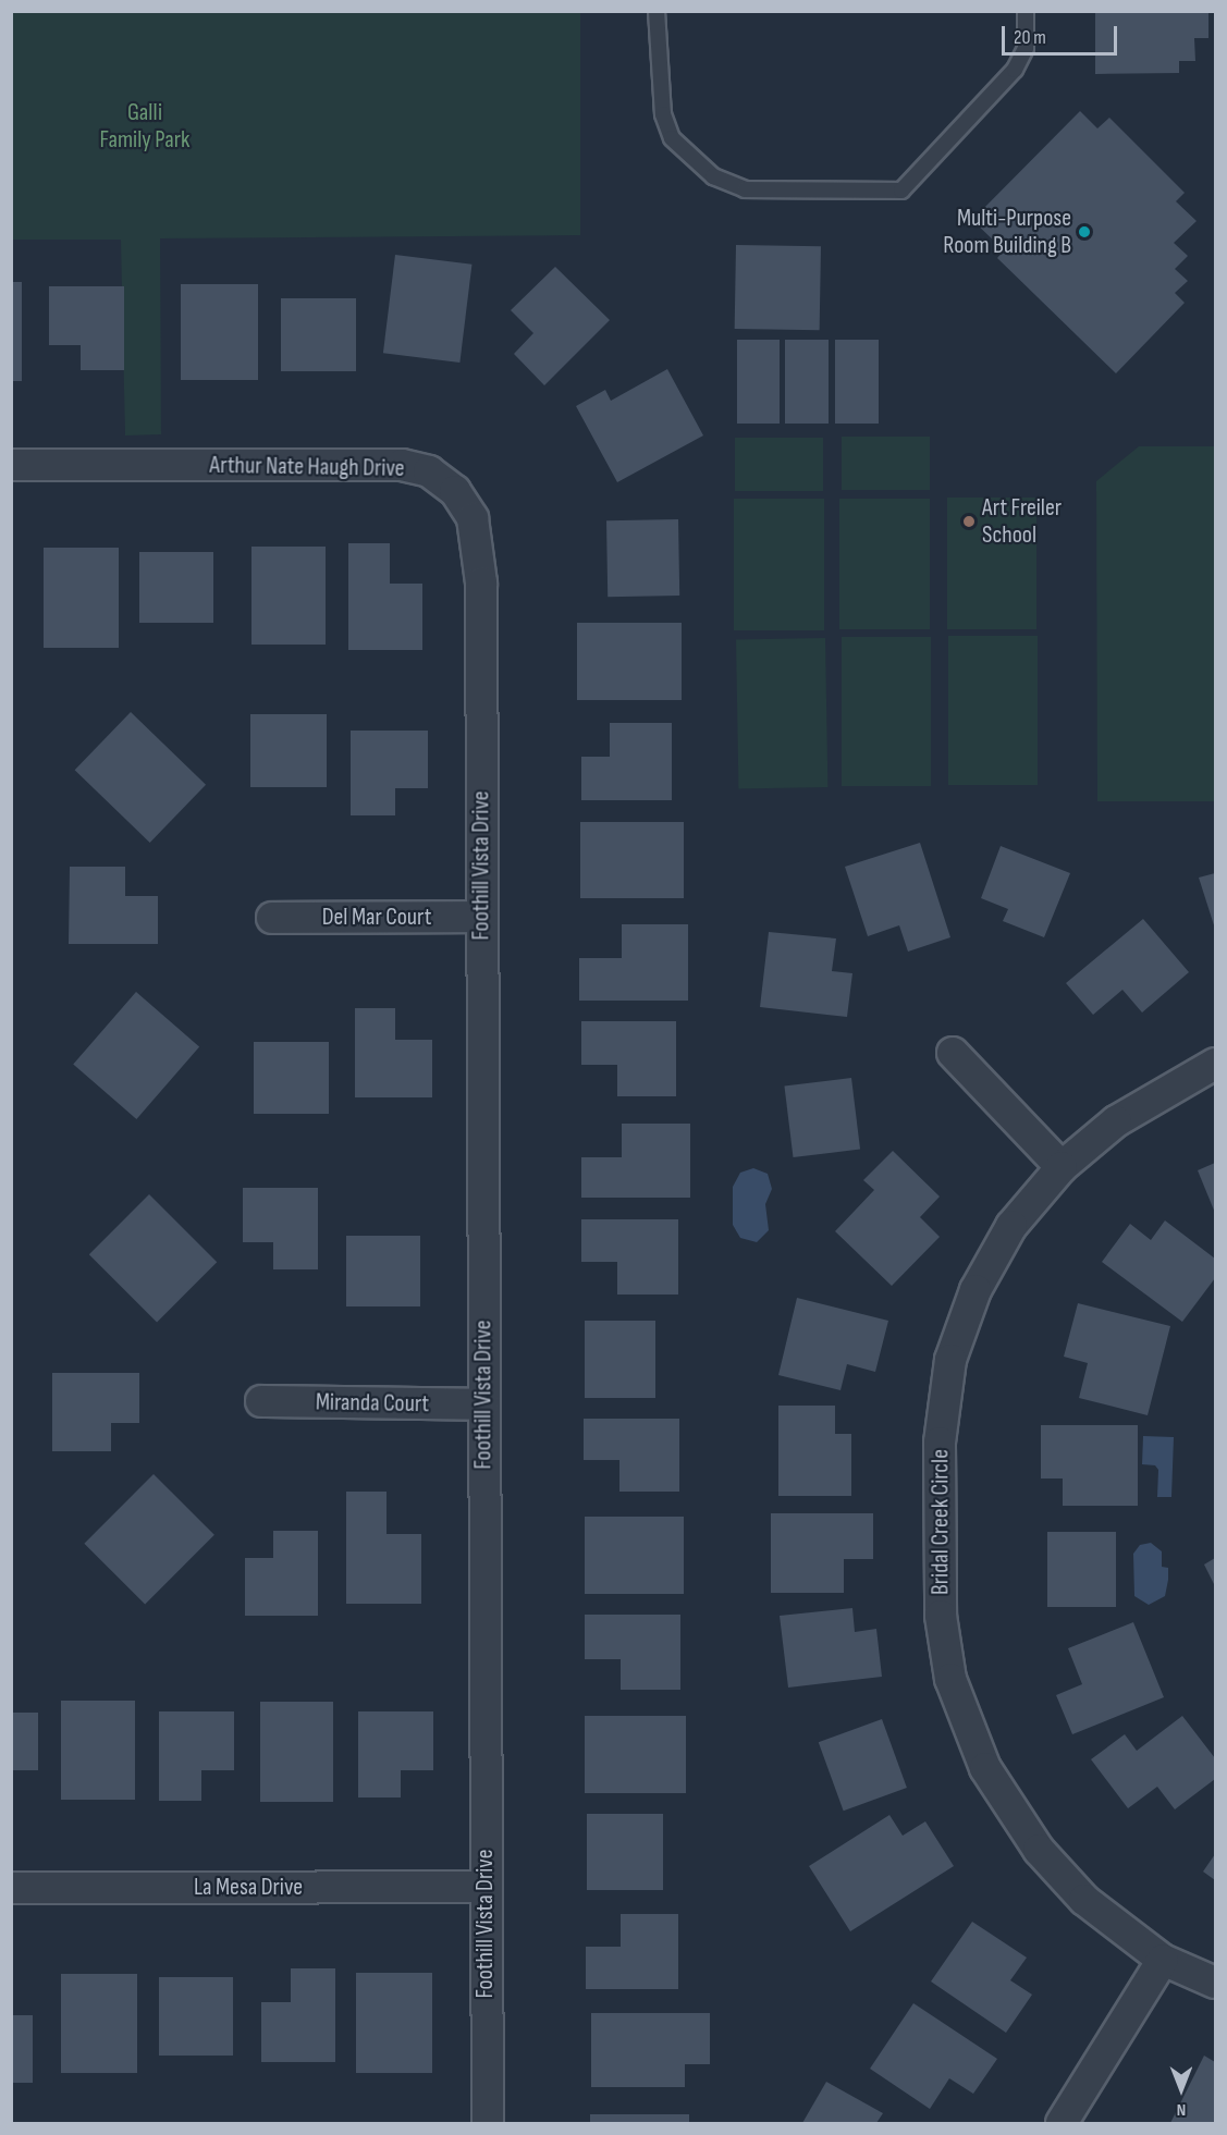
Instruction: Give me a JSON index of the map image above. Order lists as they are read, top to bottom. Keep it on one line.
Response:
{"streets":{"street":["Arthur Nate Haugh Drive","Foothill Vista Drive","Del Mar Court","Miranda Court","Bridal Creek Circle","La Mesa Drive"]},"crossings":[["Arthur Nate Haugh Drive","Foothill Vista Drive"],["Foothill Vista Drive","Del Mar Court"],["Foothill Vista Drive","Miranda Court"],["Foothill Vista Drive","La Mesa Drive"]],"parks":["Galli Family Park"],"places":["Multi-Purpose Room Building B","Art Freiler School"],"scale_bar":"20 m","north":"bottom"}
